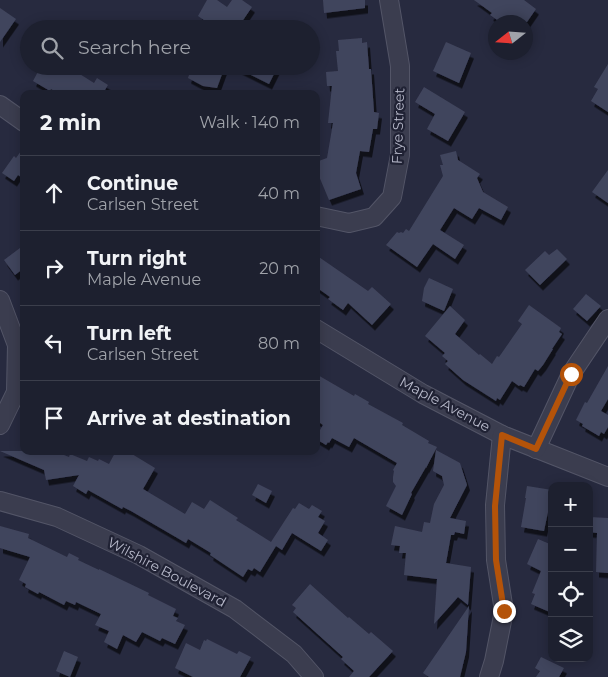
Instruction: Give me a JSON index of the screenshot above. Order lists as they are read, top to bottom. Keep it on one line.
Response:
{"streets":{"street":["Frye Street","Maple Avenue","Wilshire Boulevard"]},"north":"left","page":{"search":"Search here","heading":["2 min","Walk · 140 m"],"list":[["Continue","Carlsen Street","40 m"],["Turn right","Maple Avenue","20 m"],["Turn left","Carlsen Street","80 m"],"Arrive at destination"],"map_buttons":["+","−"]}}
